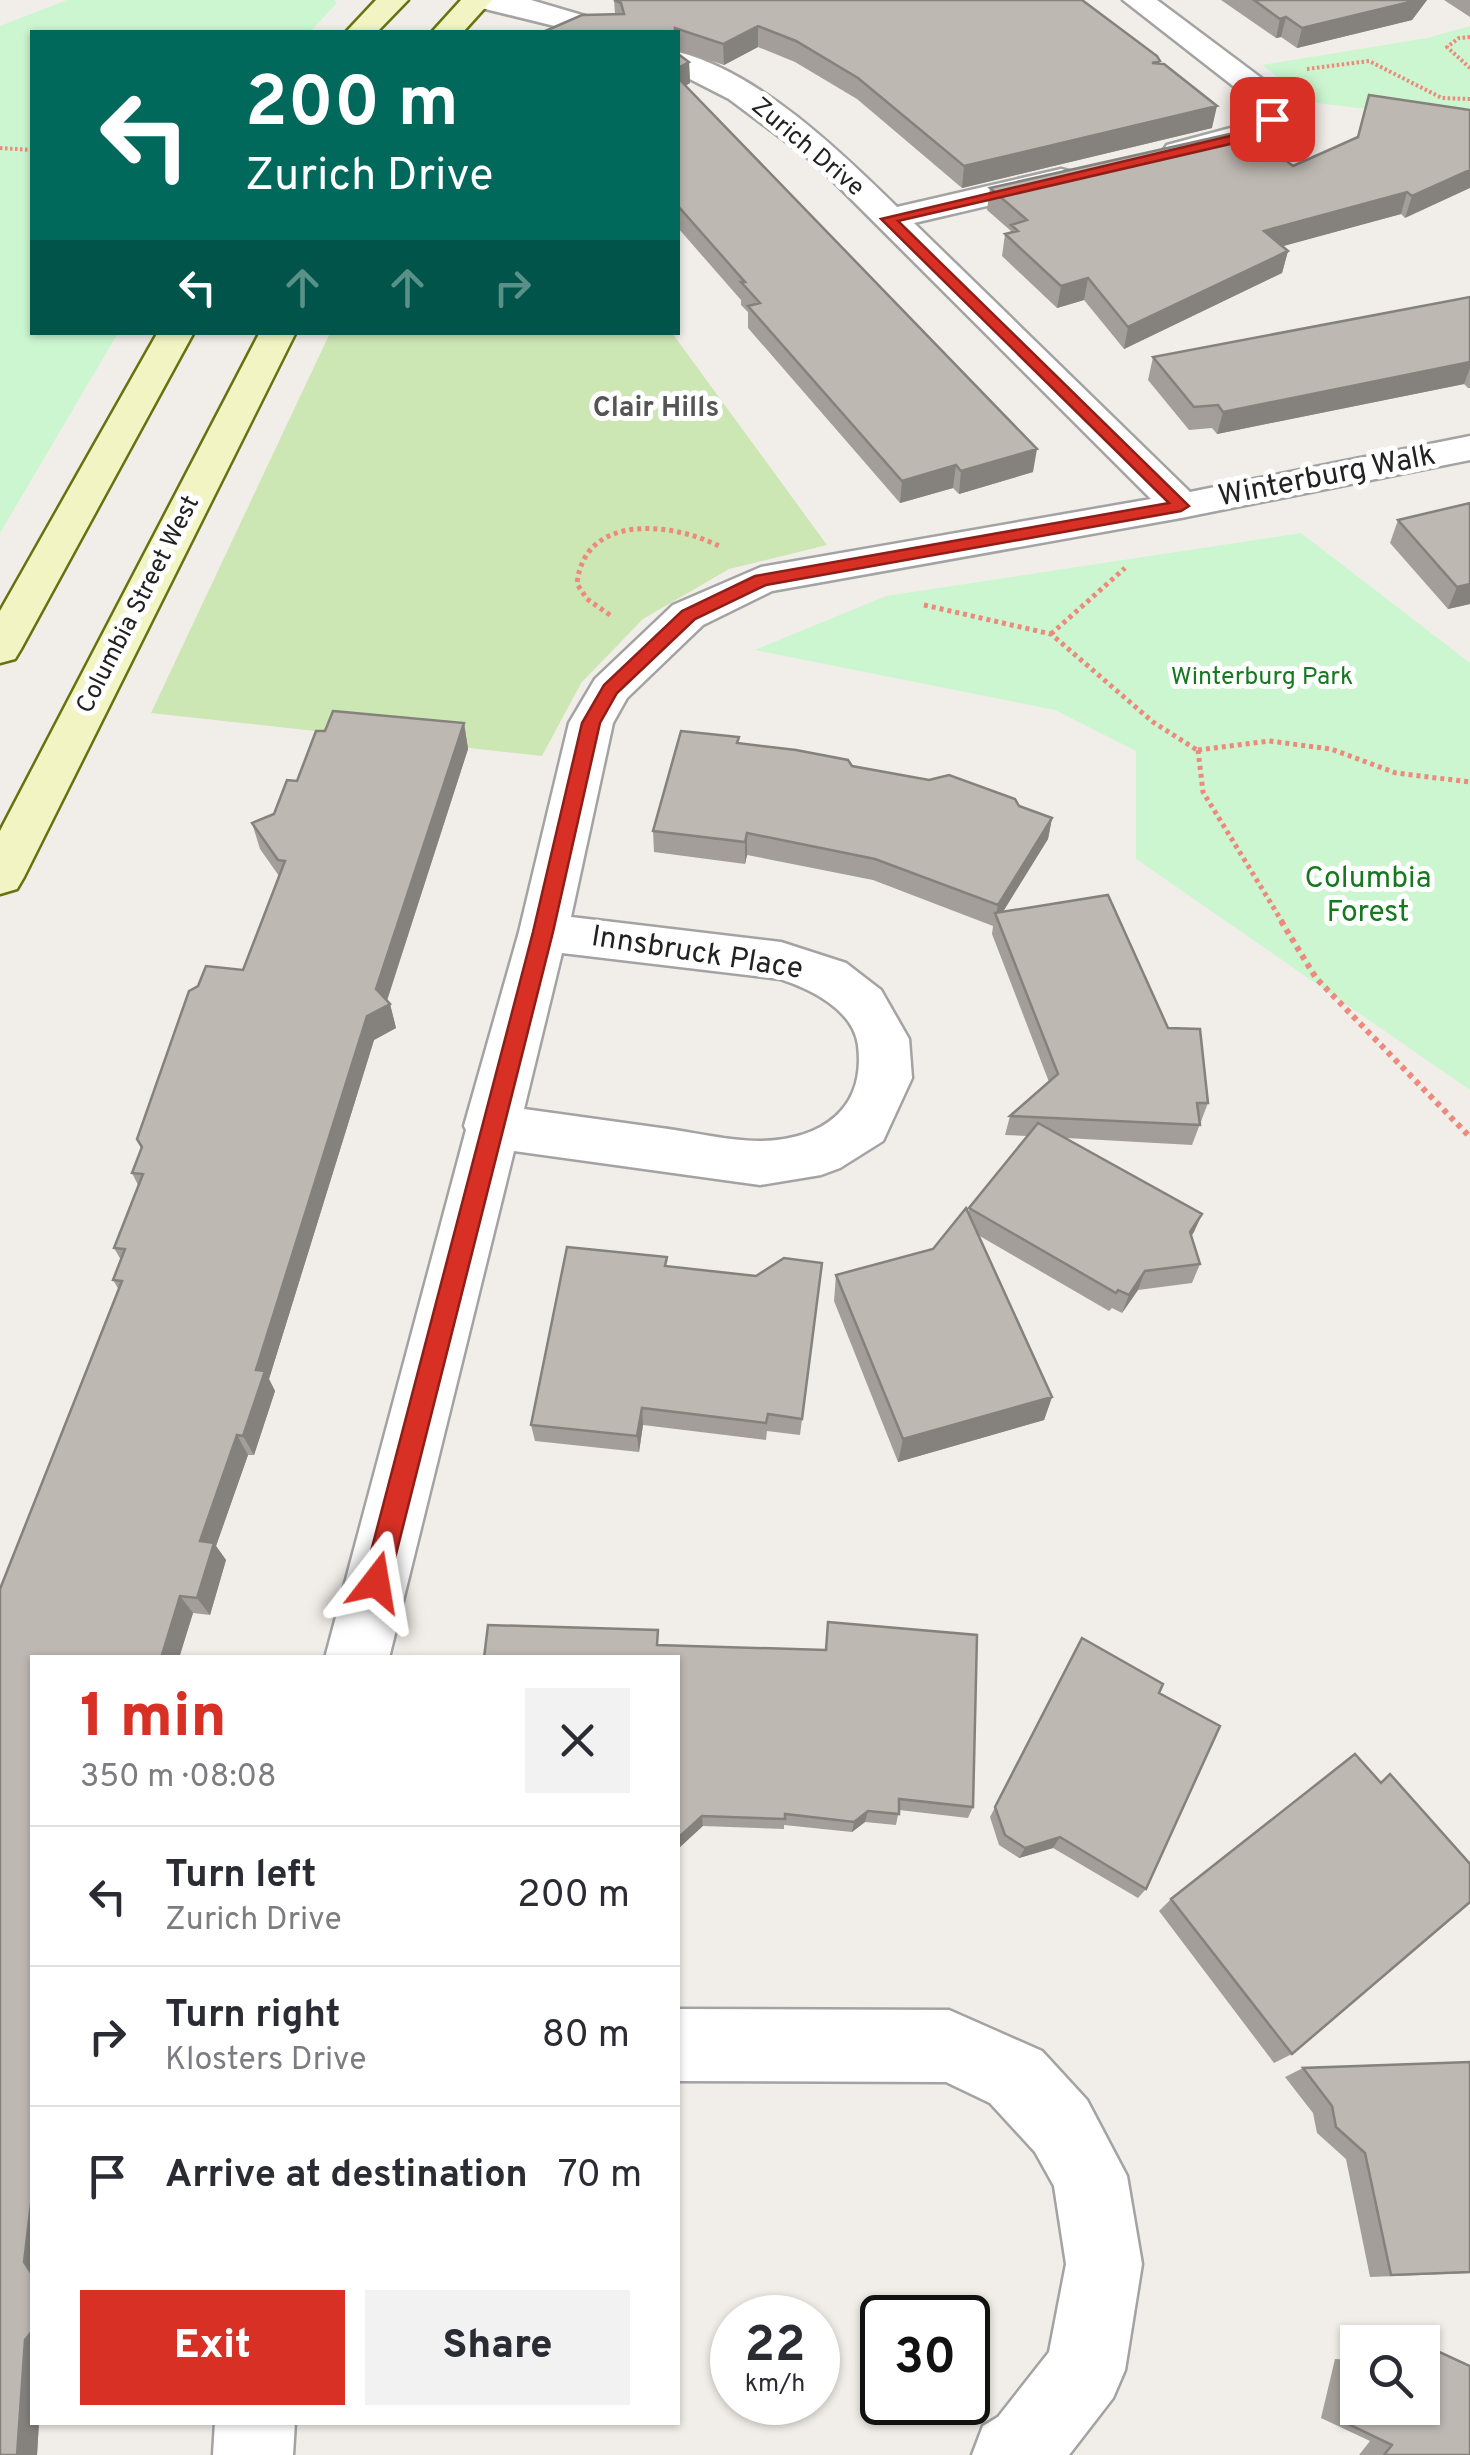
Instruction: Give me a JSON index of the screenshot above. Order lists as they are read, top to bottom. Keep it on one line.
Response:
{"streets":{"main road":["Columbia Street West"],"street":["Zurich Drive","Winterburg Walk","Innsbruck Place"]},"crossings":[["Zurich Drive","Winterburg Walk"],["Winterburg Walk","Innsbruck Place"]],"districts":["Clair Hills"],"parks":["Winterburg Park","Columbia Forest"],"page":{"turn":["200 m","Zurich Drive"],"heading":["1 min","350 m · 08:08"],"list":[{"name":"Turn left","note":"Zurich Drive","value":"200 m"},{"name":"Turn right","note":"Klosters Drive","value":"80 m"},{"name":"Arrive at destination","value":"70 m"}],"buttons":["Exit","Share"],"speed":"22 km/h","limit":"30"}}
